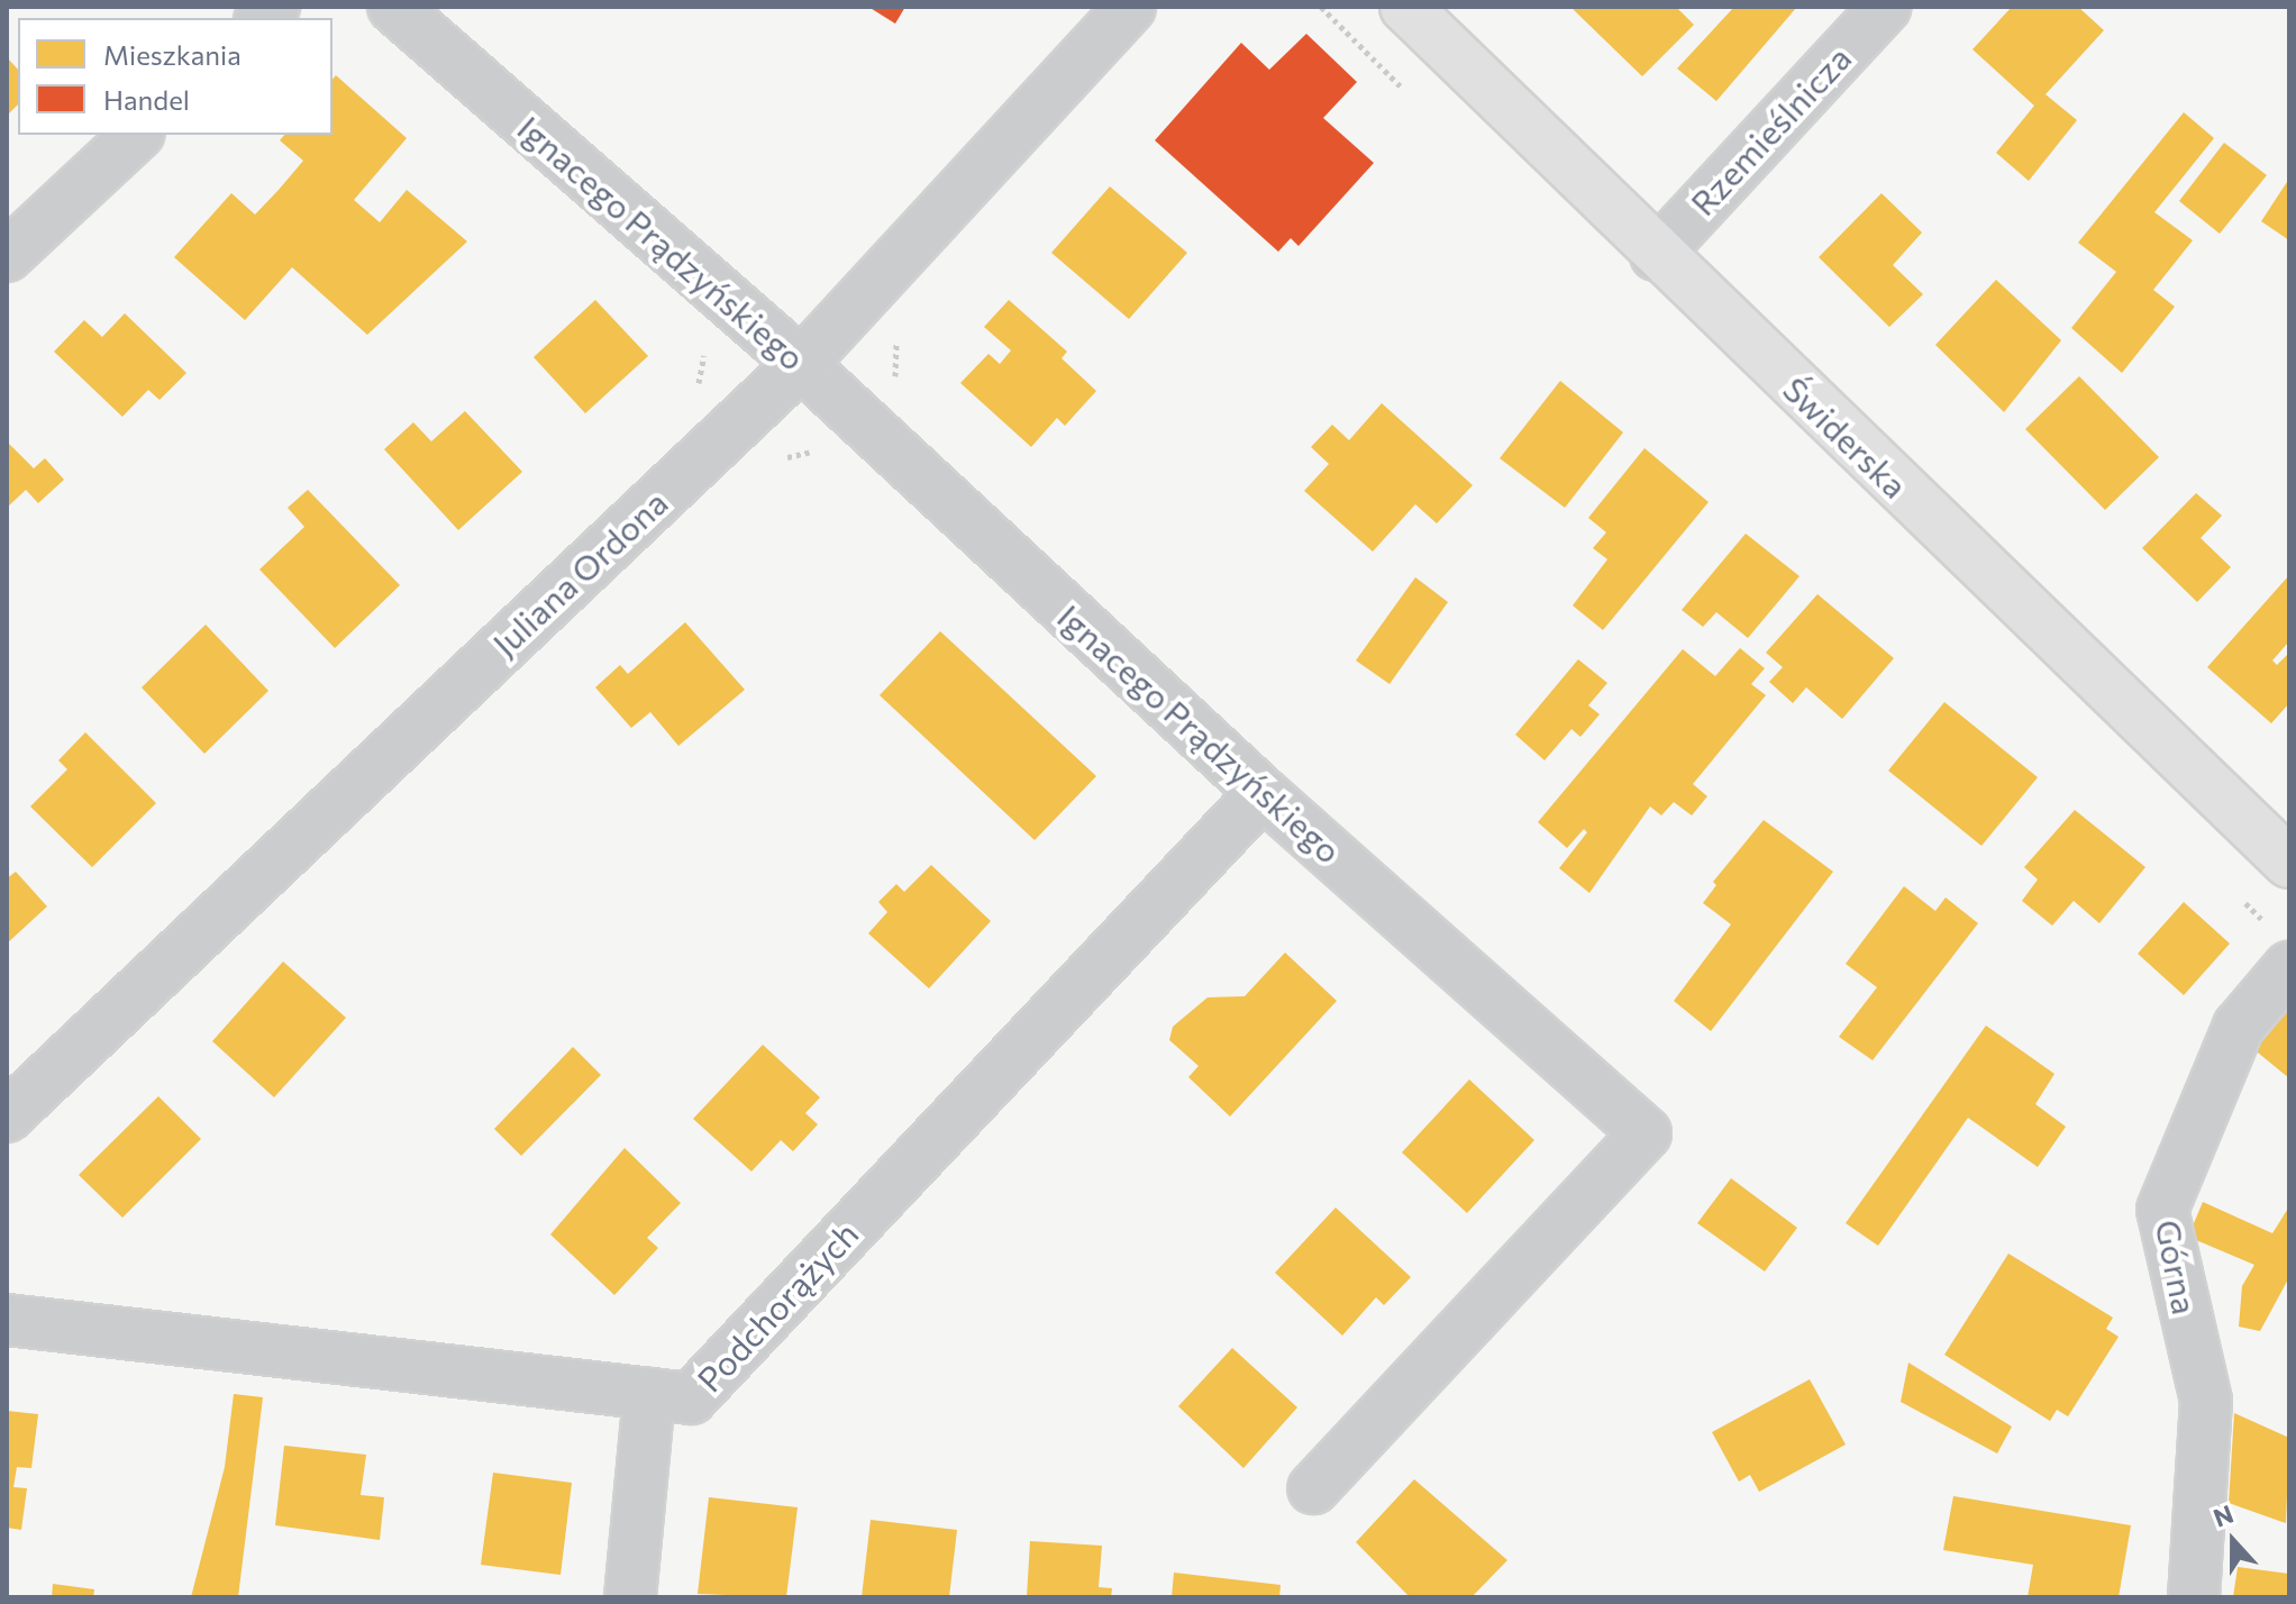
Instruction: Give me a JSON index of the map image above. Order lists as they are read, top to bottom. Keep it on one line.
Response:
{"streets":{"street":["Rzemieślnicza","Ignacego Prądzyńskiego","Świderska","Juliana Ordona","Górna","Podchorążych"]},"crossings":[["Rzemieślnicza","Świderska"],["Ignacego Prądzyńskiego","Juliana Ordona"],["Ignacego Prądzyńskiego","Podchorążych"]],"legend":["Mieszkania","Handel"],"north":"top"}
